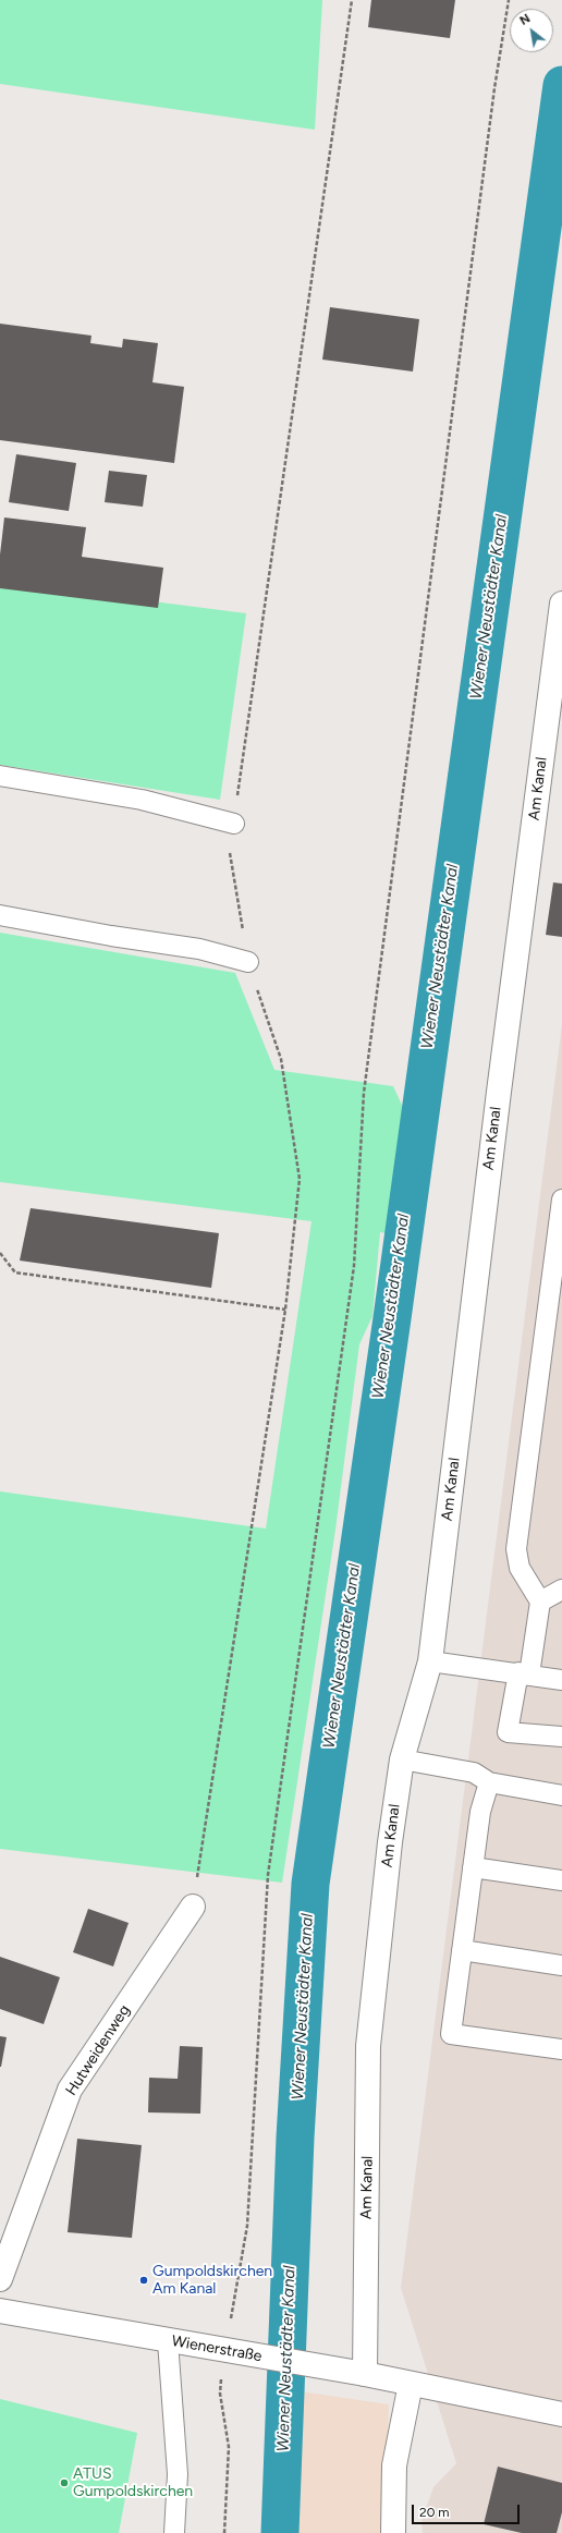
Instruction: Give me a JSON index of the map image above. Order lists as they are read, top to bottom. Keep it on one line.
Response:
{"streets":{"street":["Am Kanal","Hutweidenweg","Wienerstraße"]},"crossings":[["Am Kanal","Wienerstraße"]],"water":["Wiener Neustädter Kanal"],"places":["Gumpoldskirchen Am Kanal","ATUS Gumpoldskirchen"],"scale_bar":"20 m","north":"top left"}
